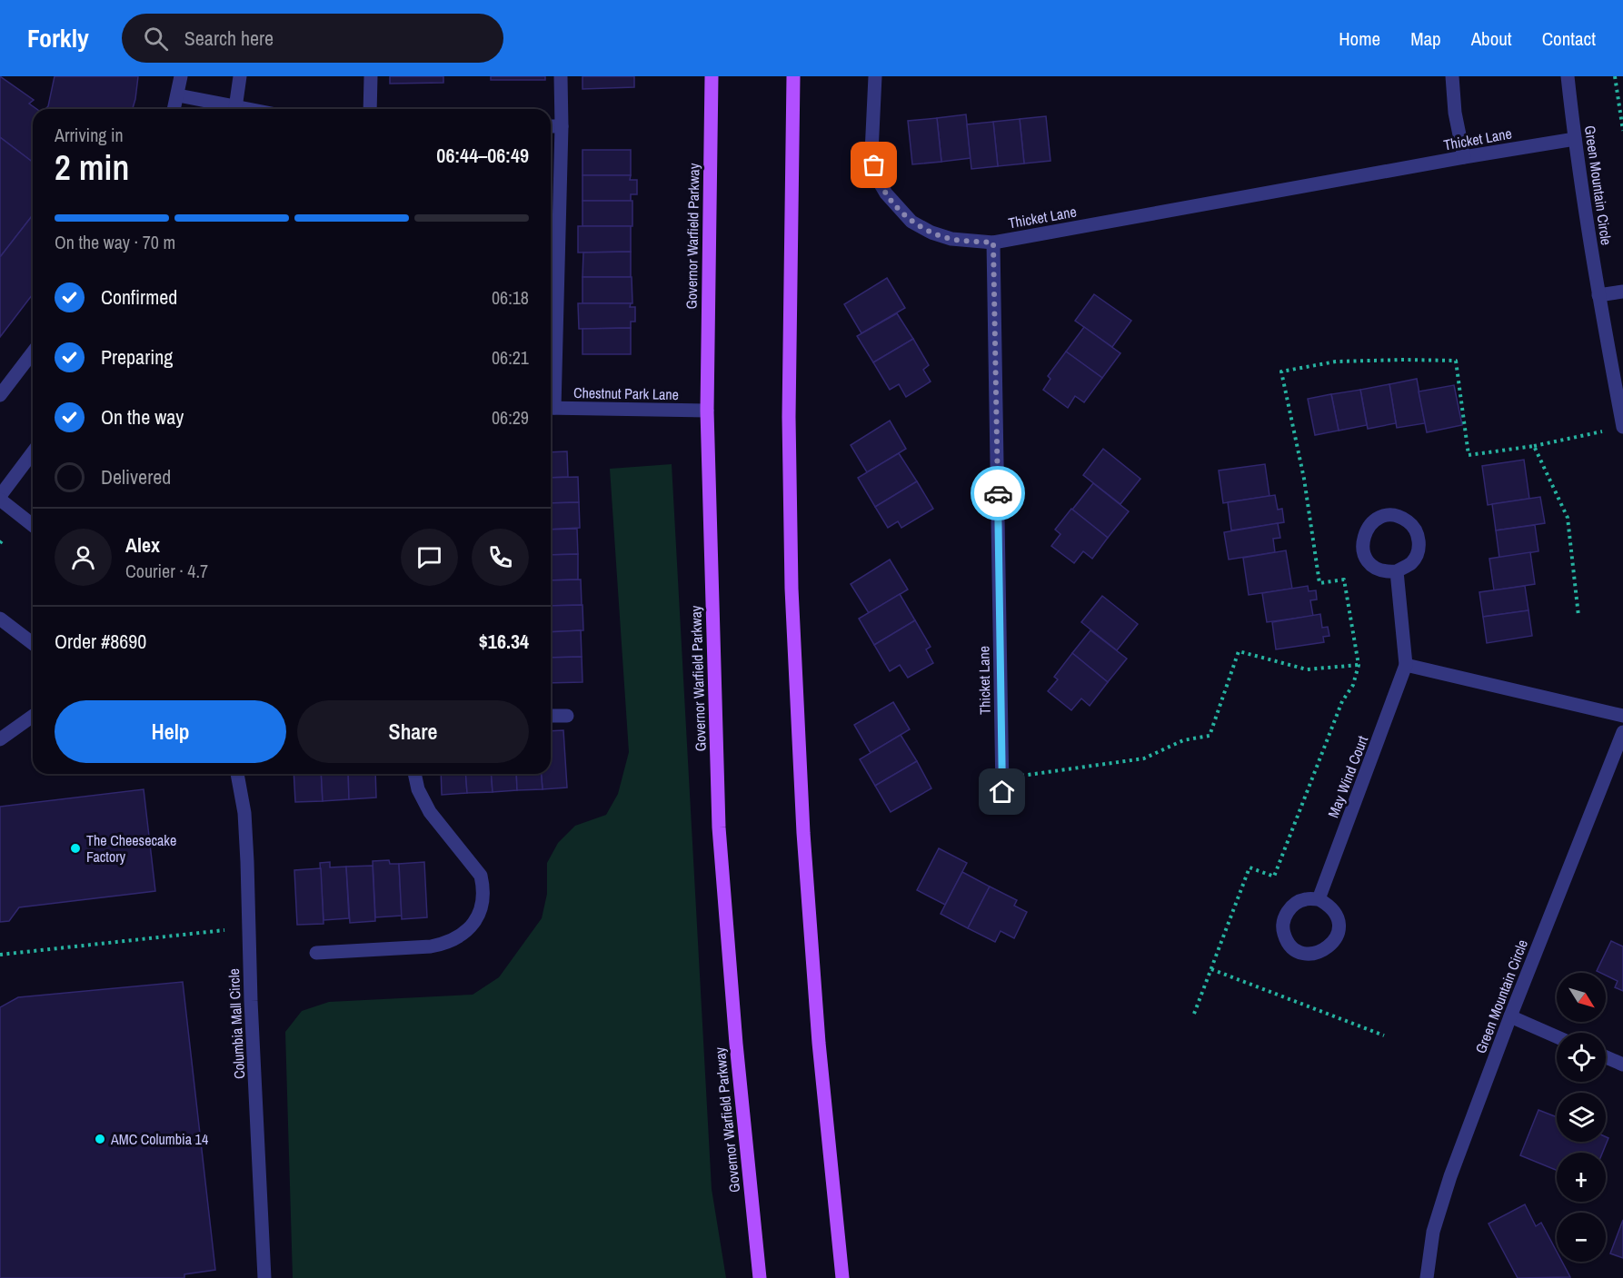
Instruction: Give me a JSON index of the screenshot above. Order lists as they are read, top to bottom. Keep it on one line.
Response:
{"streets":{"main road":["Governor Warfield Parkway"],"street":["Thicket Lane","Green Mountain Circle","Chestnut Park Lane","May Wind Court","Columbia Mall Circle"]},"crossings":[["Thicket Lane","Green Mountain Circle"],["Governor Warfield Parkway","Chestnut Park Lane"]],"places":["The Cheesecake Factory","AMC Columbia 14"],"north":"bottom right","page":{"header":"Forkly","search":"Search here","nav":["Home","Map","About","Contact"],"heading":["2 min","Arriving in","06:44–06:49"],"panel":["Alex","Courier · 4.7","Order #8690","$16.34"],"bar":"On the way · 70 m","list":[["Confirmed","06:18"],["Preparing","06:21"],["On the way","06:29"],"Delivered"],"buttons":["Help","Share"],"map_buttons":["+","−"]}}
